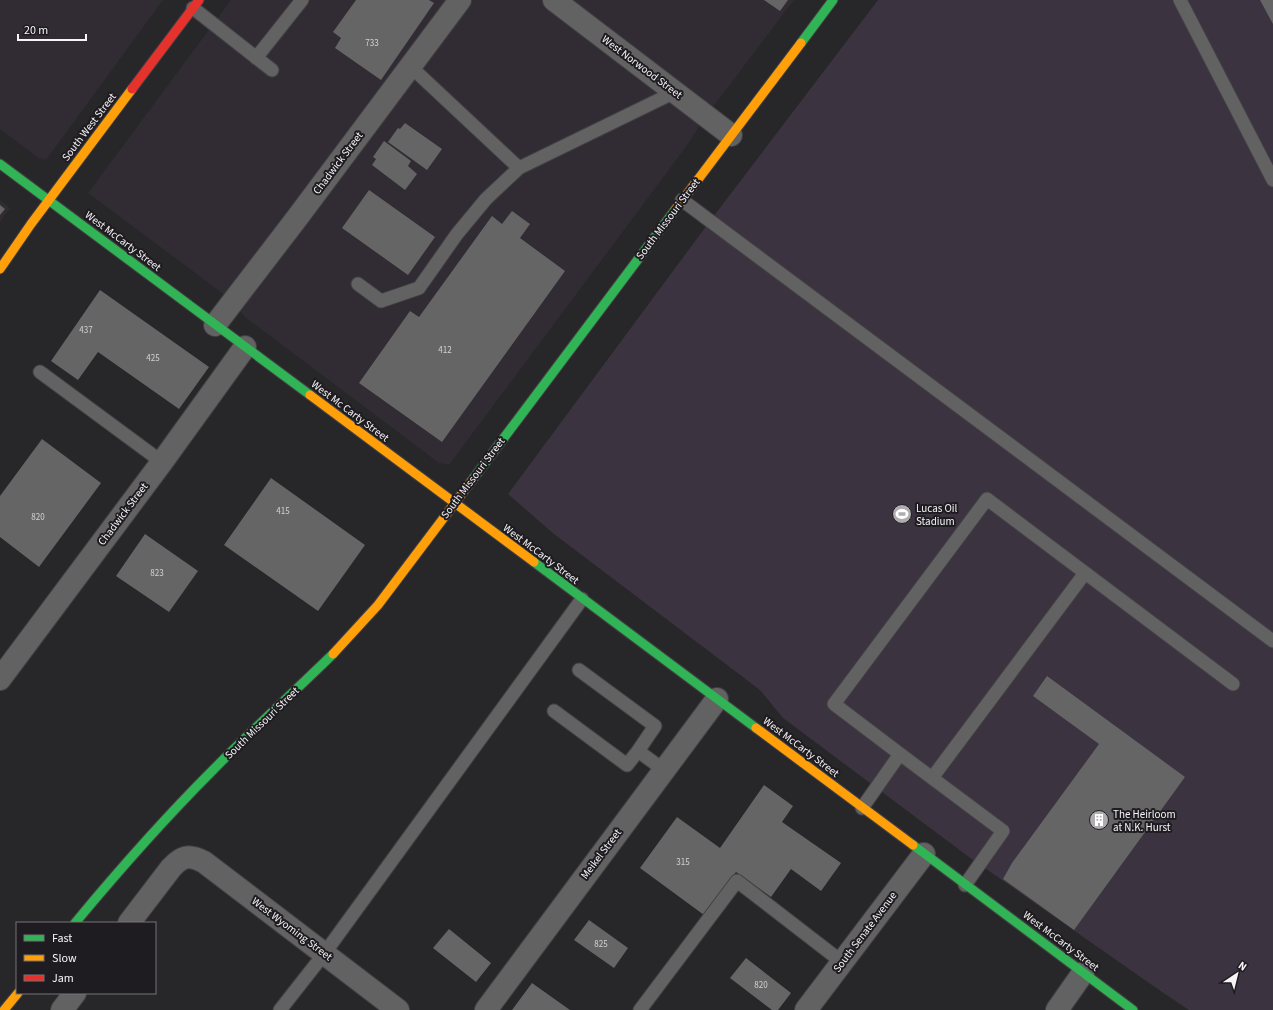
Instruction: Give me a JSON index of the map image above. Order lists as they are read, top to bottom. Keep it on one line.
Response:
{"streets":{"main road":["South West Street","South Missouri Street","West McCarty Street","West Mc Carty Street"],"street":["West Norwood Street","Chadwick Street","Meikel Street","West Wyoming Street","South Senate Avenue"]},"crossings":[["West Norwood Street","South Missouri Street"],["South West Street","West McCarty Street"],["Chadwick Street","West McCarty Street"],["Chadwick Street","West Mc Carty Street"],["South Missouri Street","West McCarty Street"],["South Missouri Street","West Mc Carty Street"],["West McCarty Street","West Mc Carty Street"],["West McCarty Street","Meikel Street"],["West McCarty Street","South Senate Avenue"]],"places":{"sports":["Lucas Oil Stadium"],"building":["The Heirloom at N.K. Hurst"]},"house_numbers":["733","437","412","425","415","820","823","315","825","820"],"legend":["Fast","Slow","Jam"],"scale_bar":"20 m","north":"top right"}
